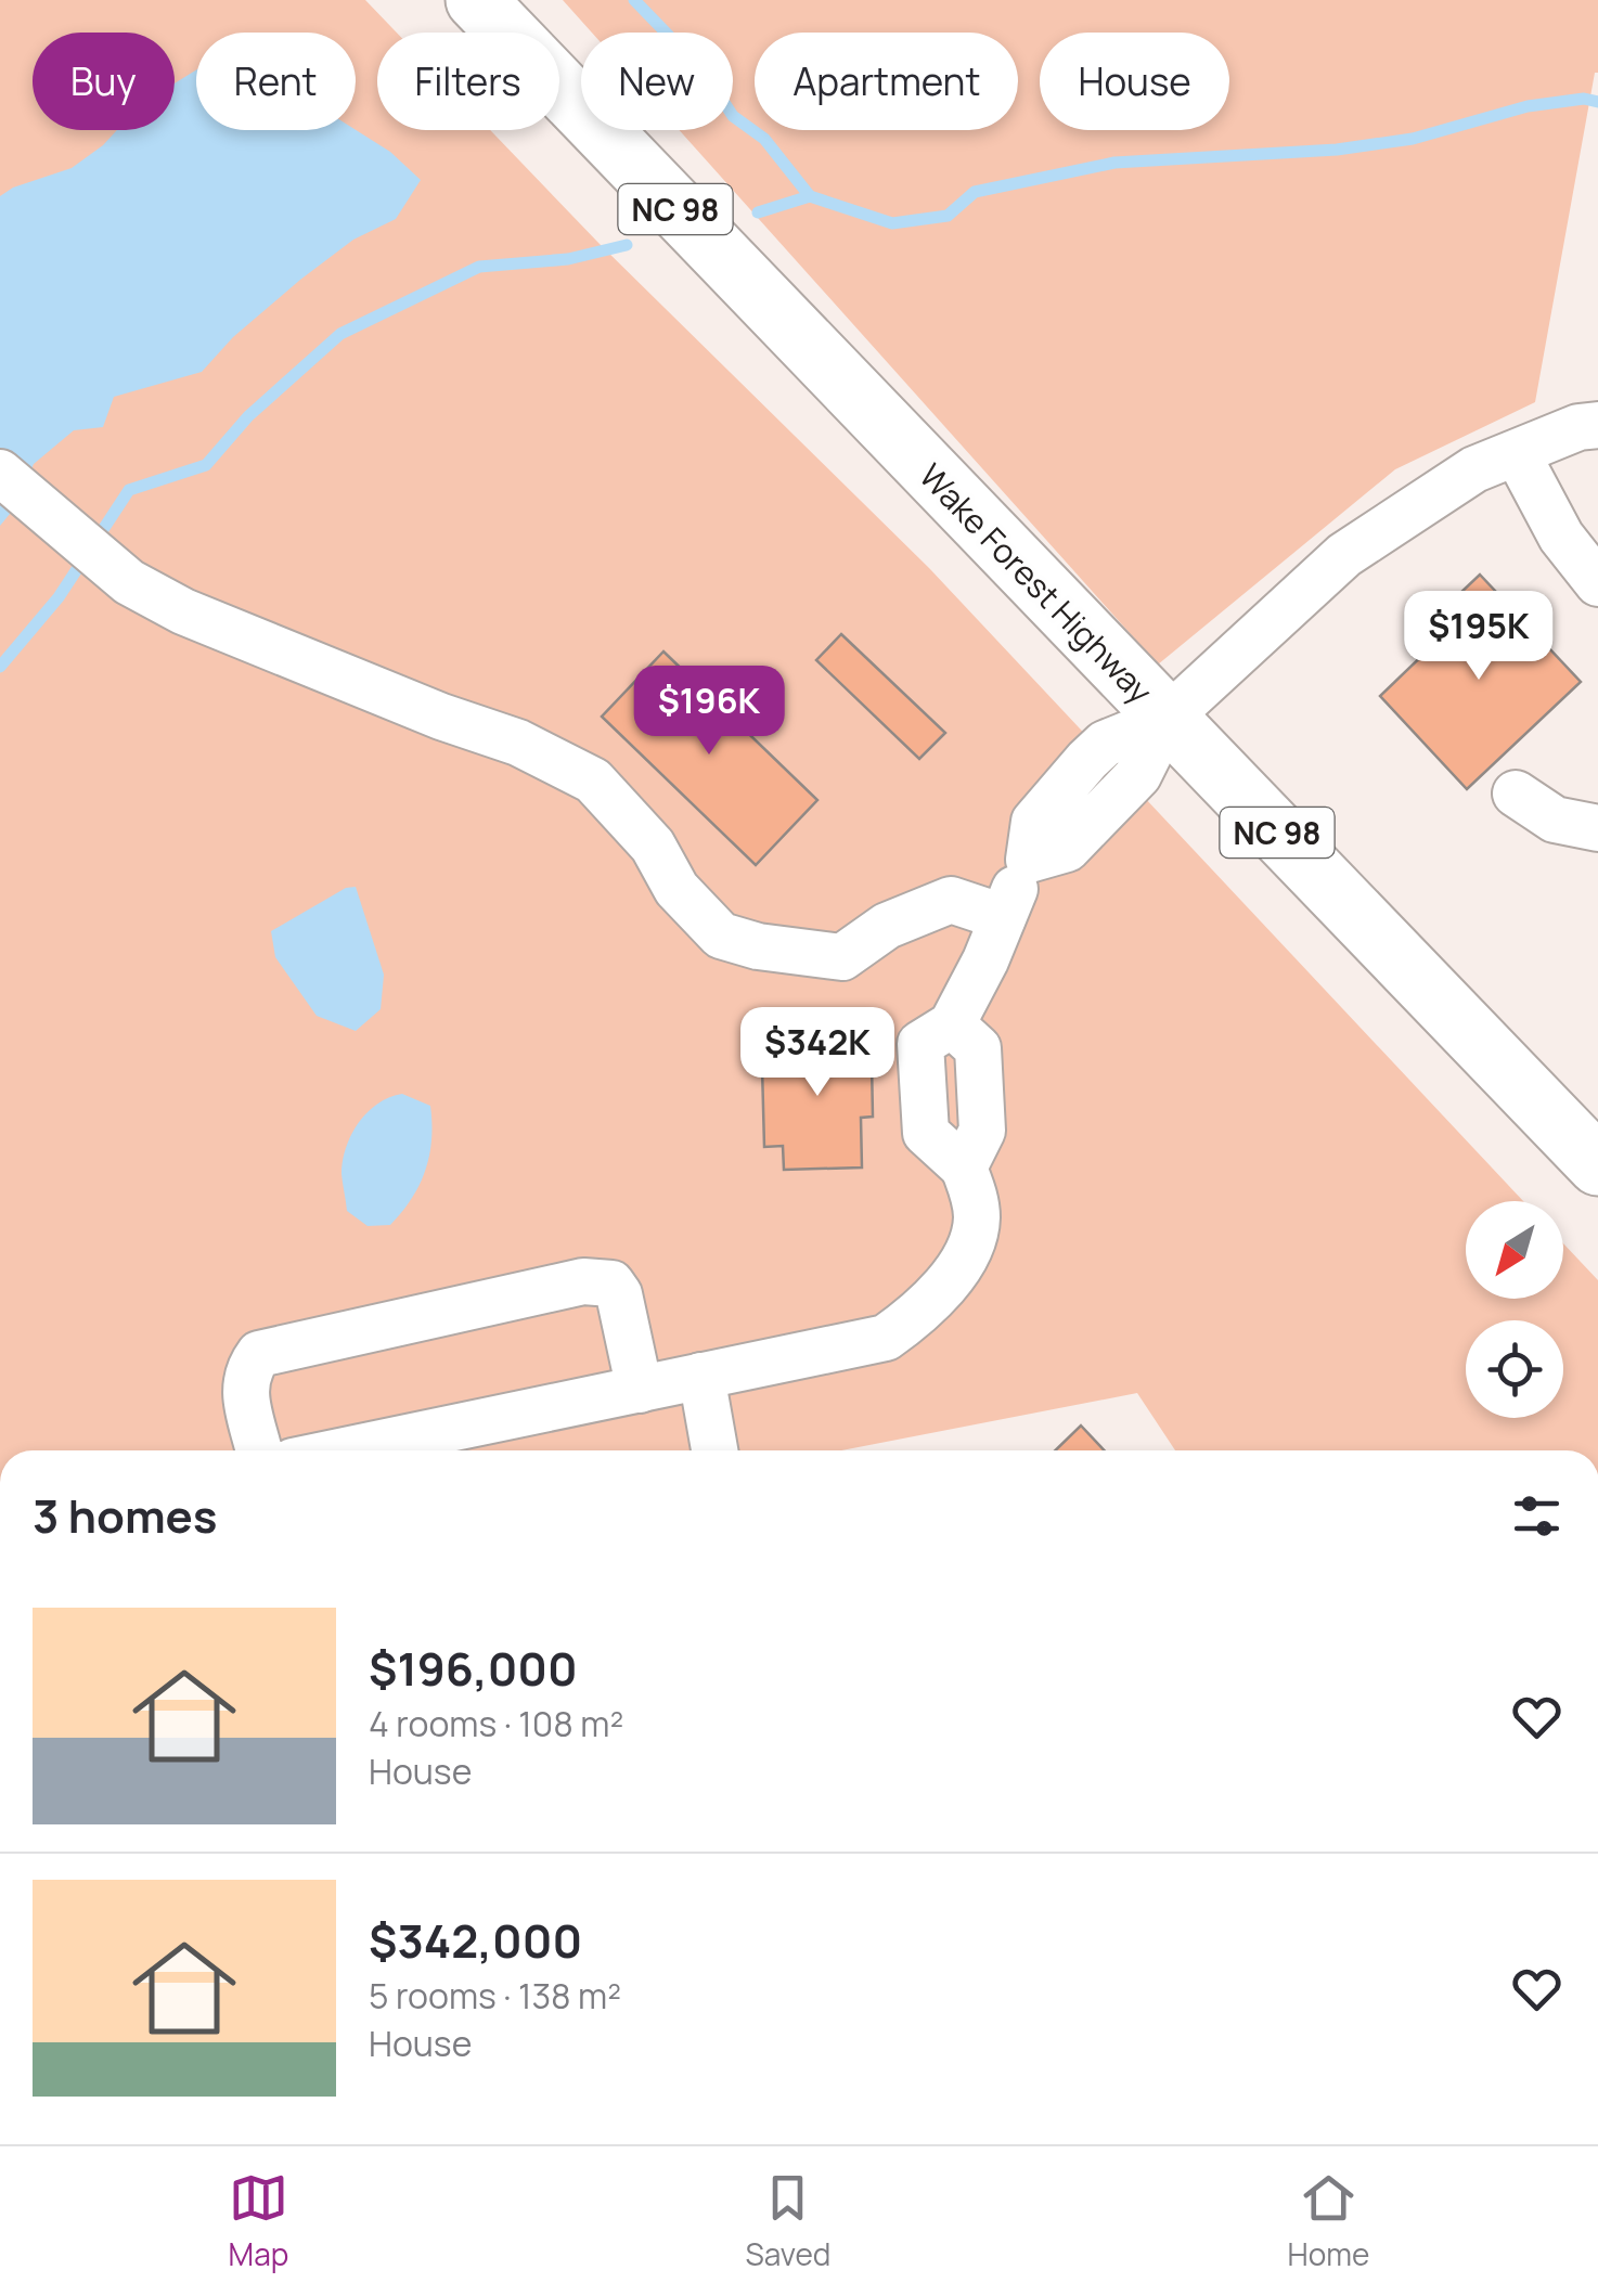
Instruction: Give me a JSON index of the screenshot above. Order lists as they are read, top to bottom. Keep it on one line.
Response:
{"streets":{"highway":["NC 98","Wake Forest Highway"]},"north":"bottom left","page":{"chip":["Buy","Rent","Filters","New","Apartment","House"],"price":["$195K","$196K","$342K"],"heading":"3 homes","list":[{"name":"$196,000","note":"4 rooms · 108 m² · House"},{"name":"$342,000","note":"5 rooms · 138 m² · House"}],"tabs":["Map","Saved","Home"]}}
